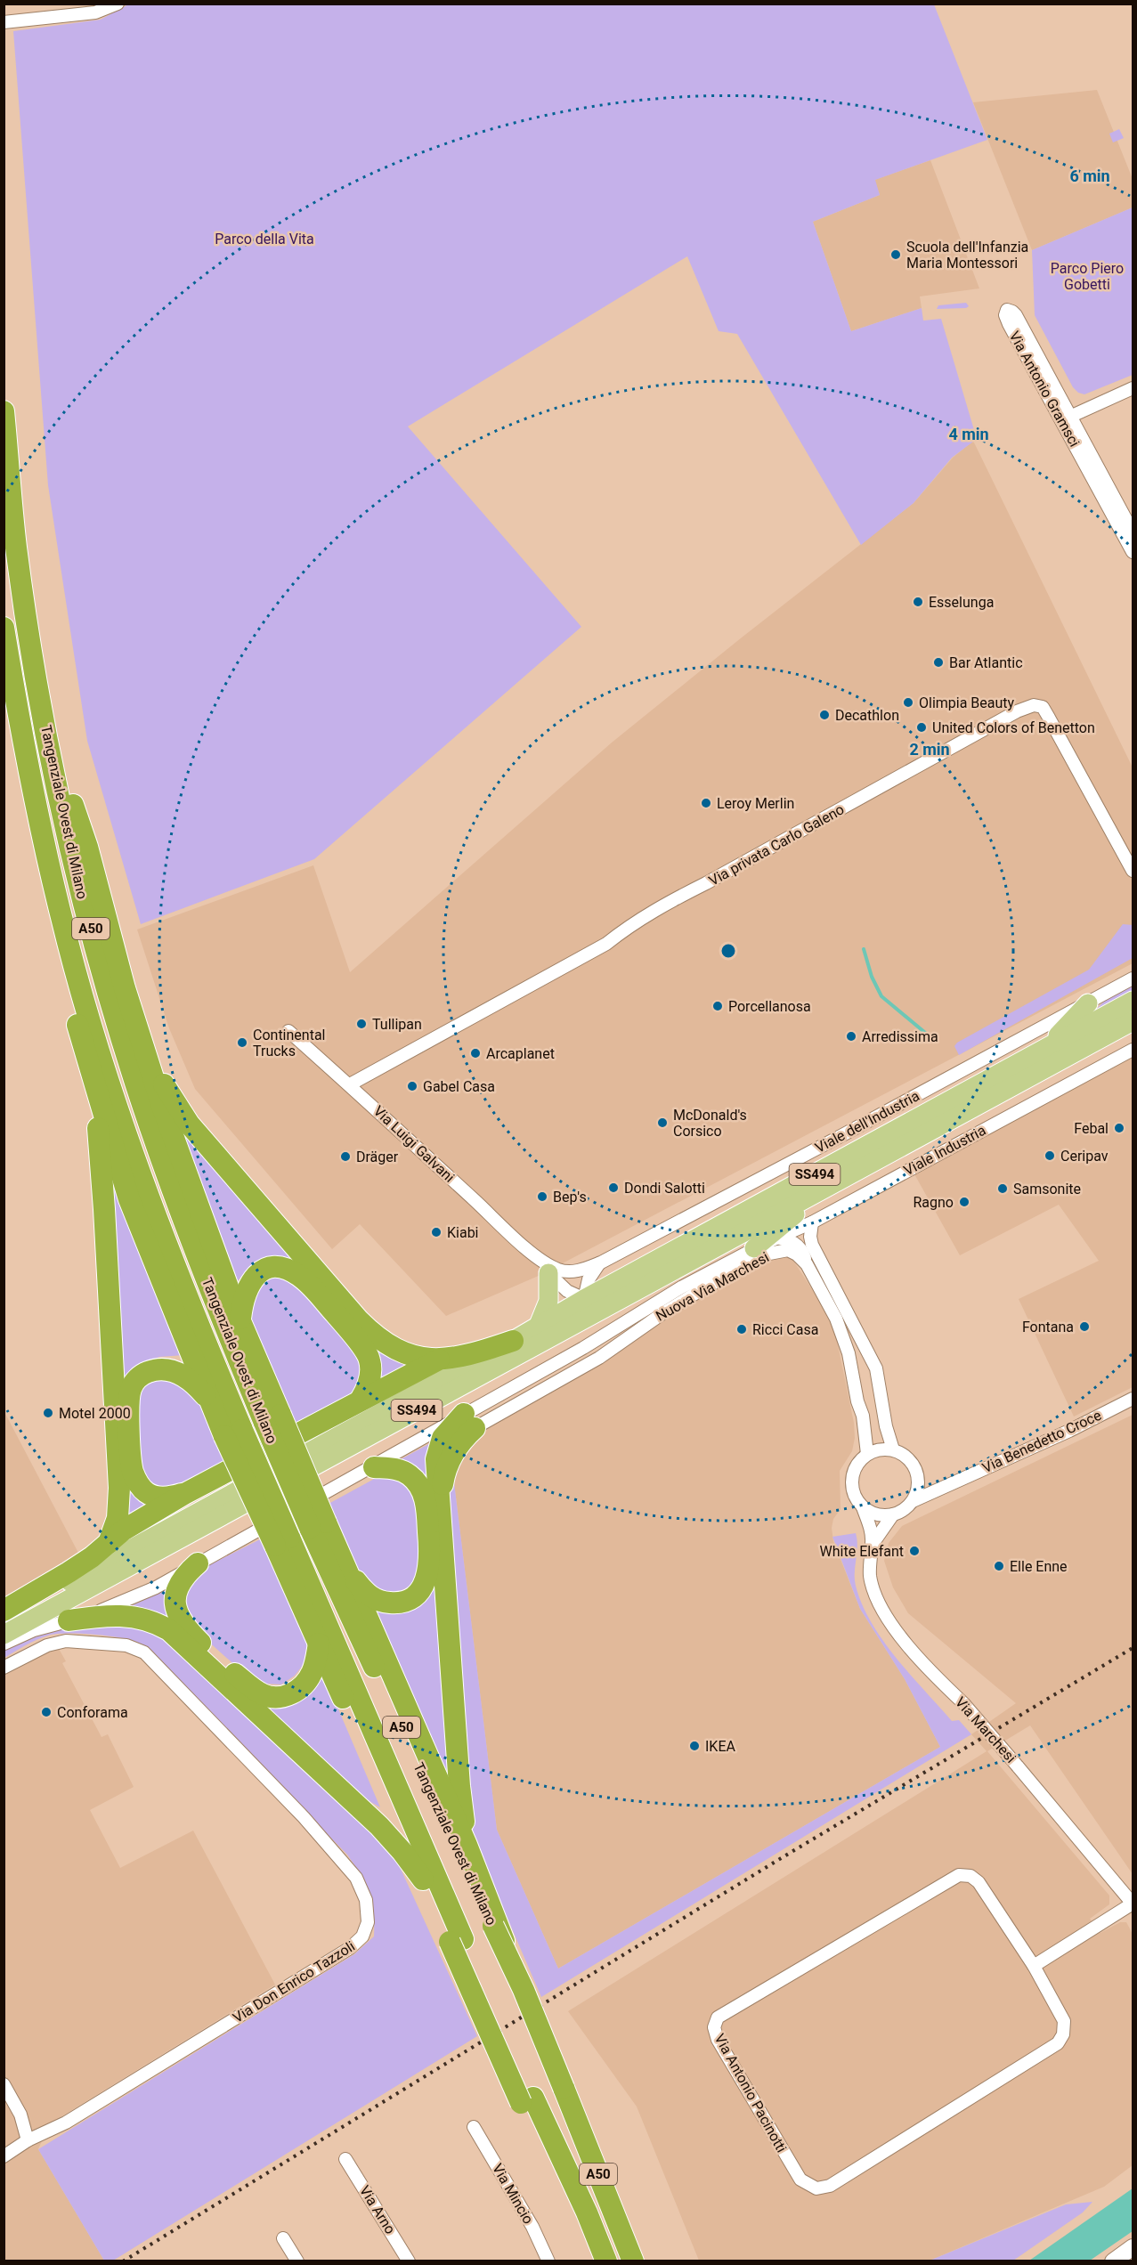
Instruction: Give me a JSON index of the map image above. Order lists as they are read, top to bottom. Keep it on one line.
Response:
{"streets":{"highway":["Tangenziale Ovest di Milano","A50"],"main road":["SS494"],"street":["Via Antonio Gramsci","Via privata Carlo Galeno","Viale dell'Industria","Via Luigi Galvani","Viale Industria","Nuova Via Marchesi","Via Benedetto Croce","Via Marchesi","Via Don Enrico Tazzoli","Via Antonio Pacinotti","Via Mincio","Via Arno"]},"crossings":[["Via privata Carlo Galeno","Via Luigi Galvani"],["Viale dell'Industria","Via Luigi Galvani"],["Via Luigi Galvani","SS494"],["Viale Industria","Nuova Via Marchesi"],["Nuova Via Marchesi","Via Benedetto Croce"]],"parks":["Parco della Vita","Parco Piero Gobetti"],"places":["Scuola dell'Infanzia Maria Montessori","Esselunga","Bar Atlantic","Olimpia Beauty","Decathlon","United Colors of Benetton","Leroy Merlin","Porcellanosa","Tullipan","Arredissima","Continental Trucks","Arcaplanet","Gabel Casa","McDonald's Corsico","Febal","Ceripav","Dräger","Dondi Salotti","Samsonite","Bep's","Ragno","Kiabi","Fontana","Ricci Casa","Motel 2000","White Elefant","Elle Enne","Conforama","IKEA"],"rings":["6 min","4 min","2 min"]}
